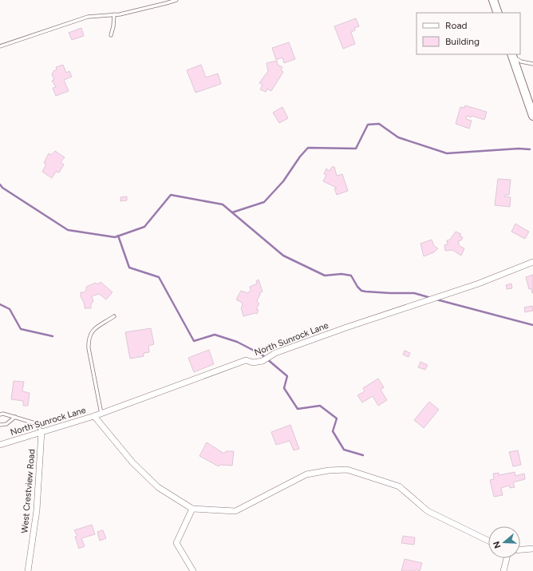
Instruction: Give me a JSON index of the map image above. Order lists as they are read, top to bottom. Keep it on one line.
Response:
{"streets":{"street":["North Sunrock Lane","West Crestview Road"]},"crossings":[["North Sunrock Lane","West Crestview Road"]],"legend":["Road","Building"],"north":"left"}
